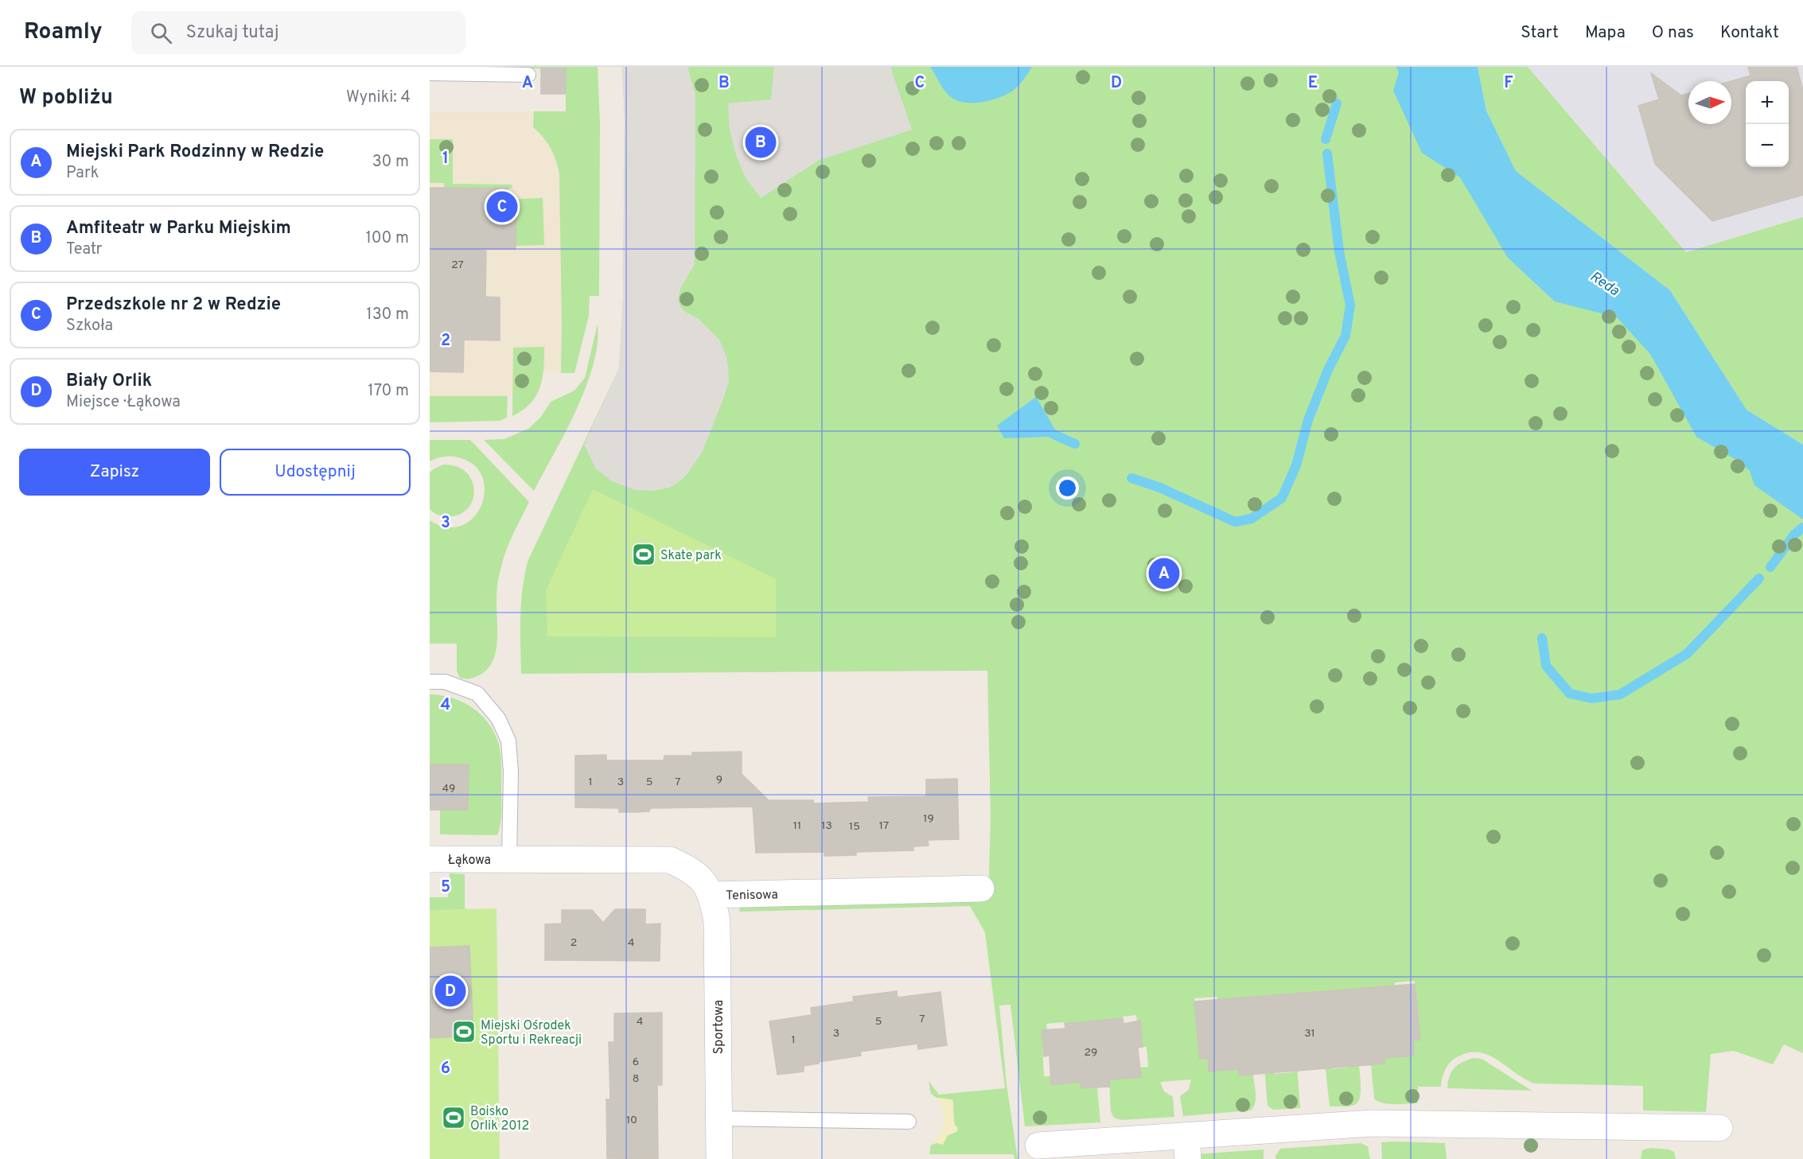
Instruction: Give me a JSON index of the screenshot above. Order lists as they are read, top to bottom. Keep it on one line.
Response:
{"streets":{"street":["Łąkowa","Tenisowa","Sportowa"]},"crossings":[["Łąkowa","Tenisowa"],["Tenisowa","Sportowa"]],"water":["Reda"],"places":{"sports":["Skate park","Miejski Ośrodek Sportu i Rekreacji","Boisko Orlik 2012"]},"house_numbers":["27","9","1","3","5","7","49","19","11","13","17","15","2","4","7","4","5","3","31","1","29","6","8","10"],"north":"right","page":{"header":"Roamly","search":"Szukaj tutaj","nav":["Start","Mapa","O nas","Kontakt"],"heading":["W pobliżu","Wyniki: 4"],"map_buttons":["+","−"],"pins":["B","C","A","D"],"list":[{"mark":"A","name":"Miejski Park Rodzinny w Redzie","note":"Park","value":"30 m"},{"mark":"B","name":"Amfiteatr w Parku Miejskim","note":"Teatr","value":"100 m"},{"mark":"C","name":"Przedszkole nr 2 w Redzie","note":"Szkoła","value":"130 m"},{"mark":"D","name":"Biały Orlik","note":"Miejsce · Łąkowa","value":"170 m"}],"buttons":["Zapisz","Udostępnij"]},"grid":{"columns":["A","B","C","D","E","F"],"rows":["1","2","3","4","5","6"]}}
